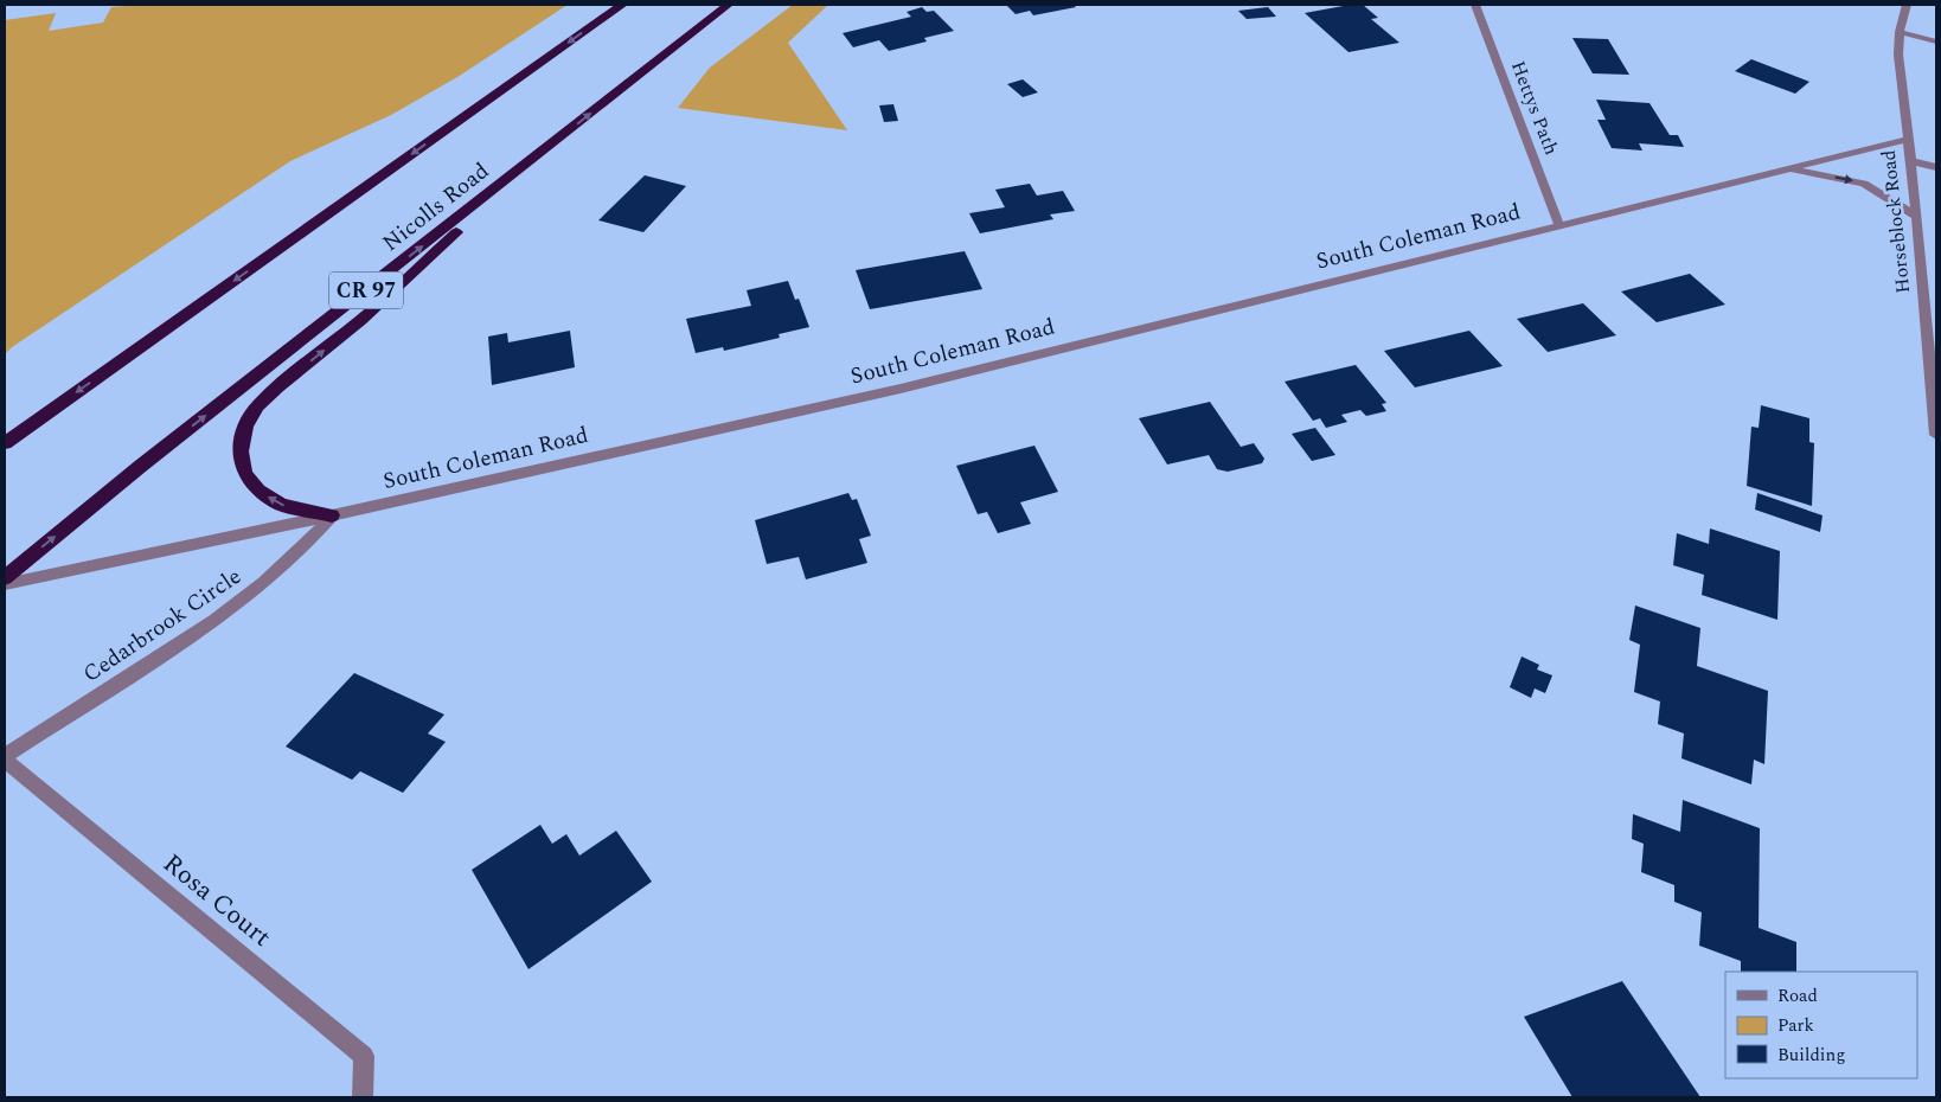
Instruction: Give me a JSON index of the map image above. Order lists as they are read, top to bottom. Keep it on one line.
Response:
{"streets":{"highway":["Nicolls Road","CR 97"],"street":["Hettys Path","Horseblock Road","South Coleman Road","Cedarbrook Circle","Rosa Court"]},"crossings":[["Hettys Path","South Coleman Road"],["Horseblock Road","South Coleman Road"],["South Coleman Road","Cedarbrook Circle"],["Cedarbrook Circle","Rosa Court"]],"legend":["Road","Park","Building"]}
